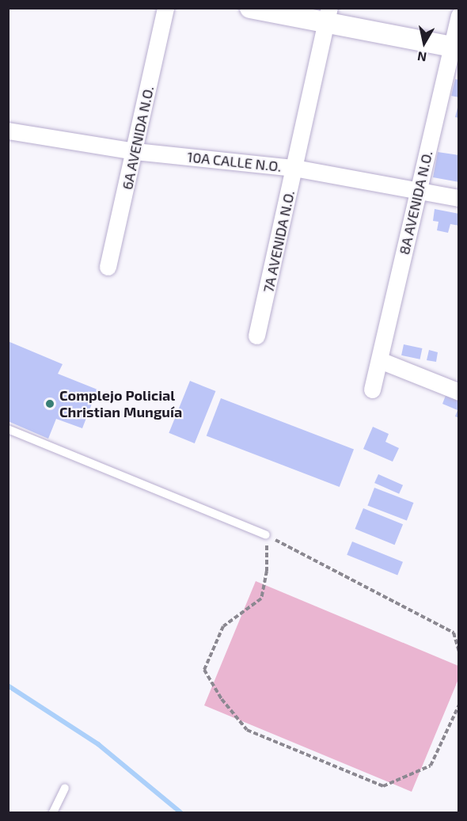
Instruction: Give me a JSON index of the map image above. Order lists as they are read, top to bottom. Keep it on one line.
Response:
{"streets":{"street":["6A AVENIDA N.O.","10A CALLE N.O.","8A AVENIDA N.O.","7A AVENIDA N.O."]},"crossings":[["6A AVENIDA N.O.","10A CALLE N.O."],["10A CALLE N.O.","8A AVENIDA N.O."],["10A CALLE N.O.","7A AVENIDA N.O."]],"places":["Complejo Policial Christian Munguía"],"north":"bottom"}
